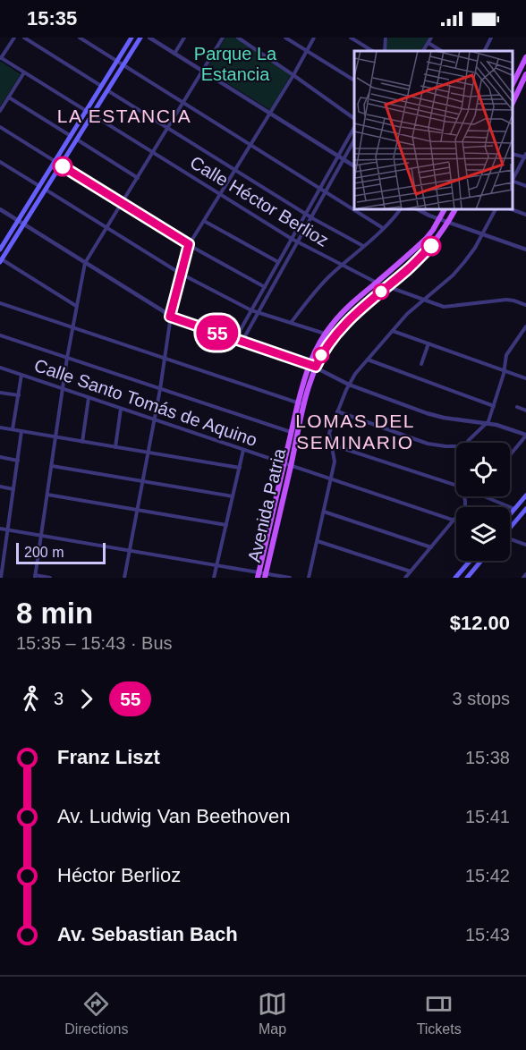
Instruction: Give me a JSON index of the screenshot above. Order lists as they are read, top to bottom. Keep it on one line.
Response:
{"streets":{"main road":["Avenida Patria"],"street":["Calle Héctor Berlioz","Calle Santo Tomás de Aquino"]},"crossings":[["Calle Héctor Berlioz","Avenida Patria"],["Calle Santo Tomás de Aquino","Avenida Patria"]],"districts":["LA ESTANCIA","LOMAS DEL SEMINARIO"],"parks":["Parque La Estancia"],"lines":["bus line 55"],"scale_bar":"200 m","page":{"status":"15:35","on_map":"55","scale":"200 m","heading":["8 min","15:35 – 15:43 · Bus","$12.00"],"legs":["3","55","3 stops"],"list":[{"name":"Franz Liszt","value":"15:38"},{"name":"Av. Ludwig Van Beethoven","value":"15:41"},{"name":"Héctor Berlioz","value":"15:42"},{"name":"Av. Sebastian Bach","value":"15:43"}],"tabs":["Directions","Map","Tickets"]}}
